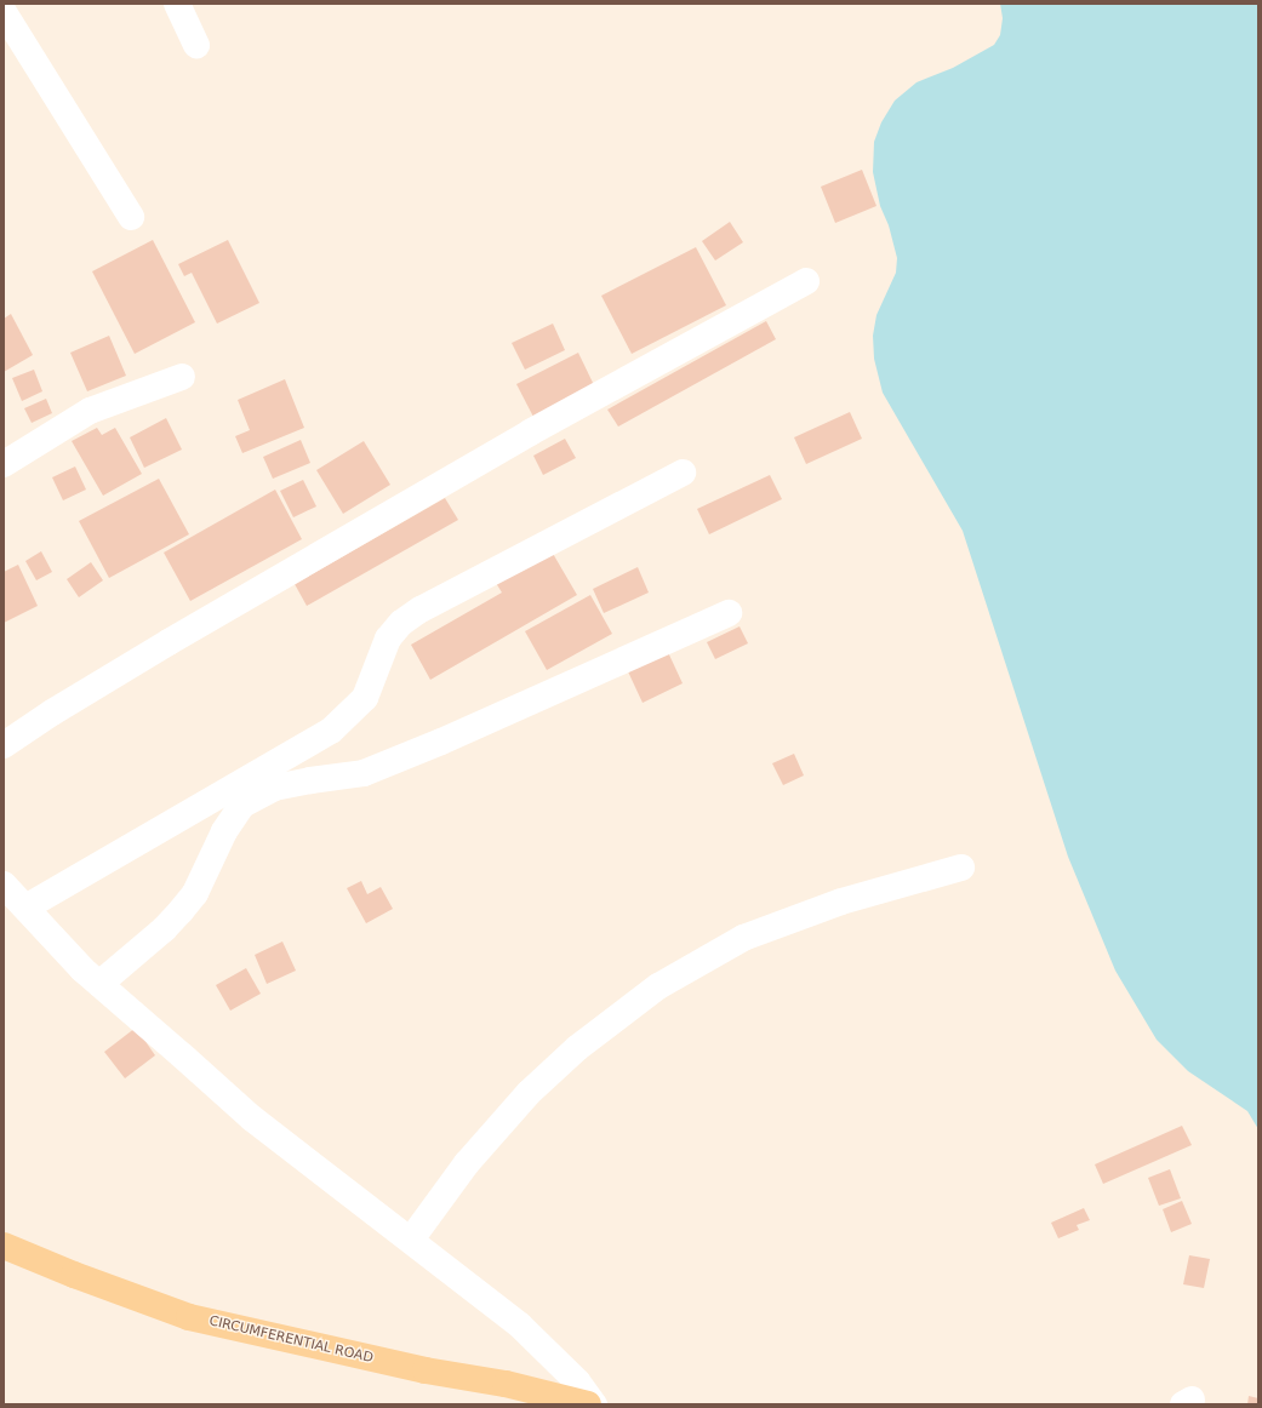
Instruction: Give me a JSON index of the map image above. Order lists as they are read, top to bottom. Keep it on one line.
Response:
{"streets":{"main road":["CIRCUMFERENTIAL ROAD"]}}
